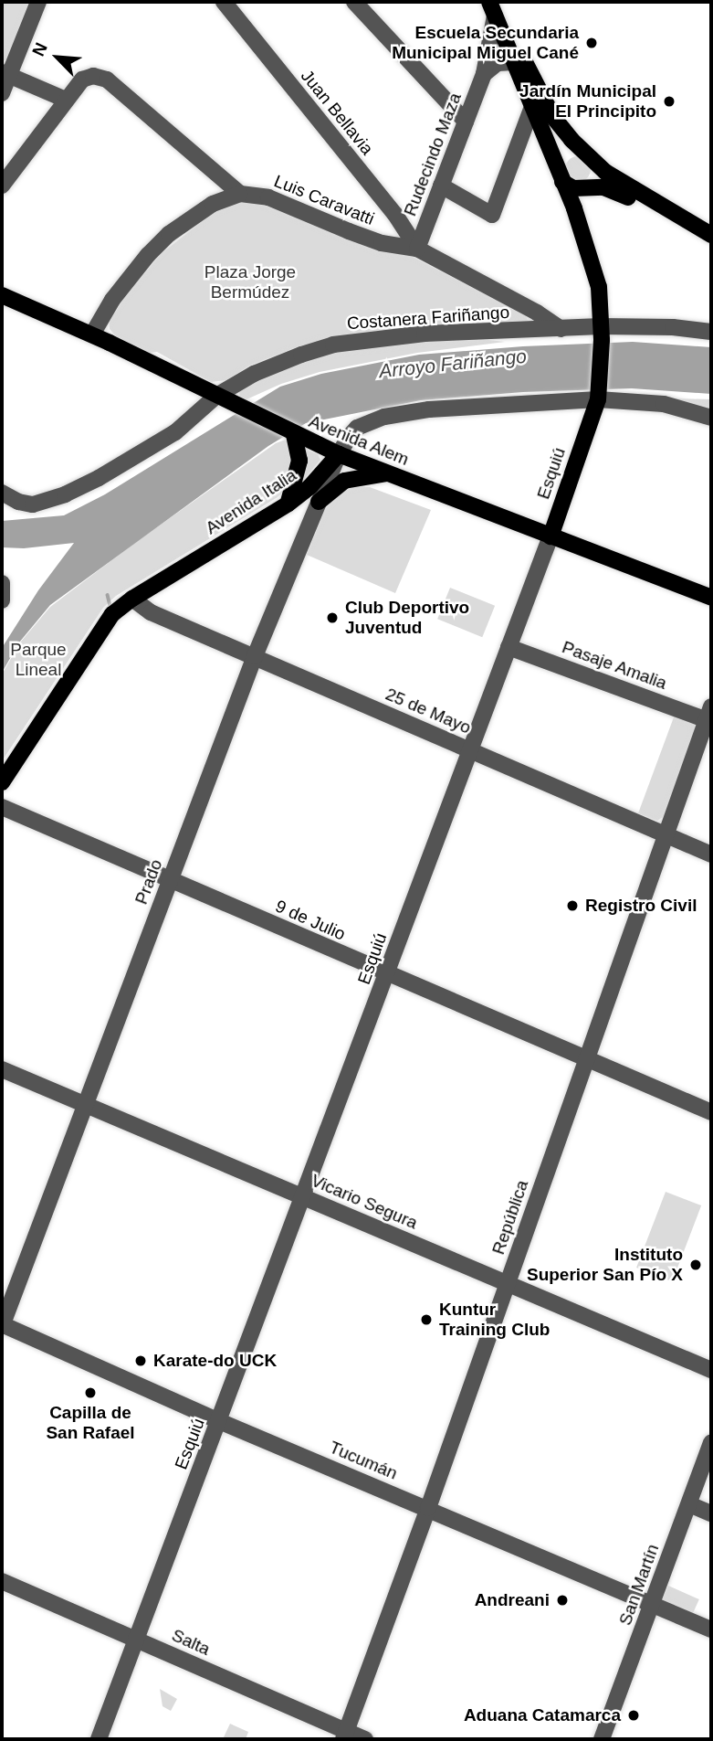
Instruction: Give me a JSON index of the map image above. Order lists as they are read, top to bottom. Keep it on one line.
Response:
{"streets":{"main road":["Avenida Alem","Esquiú","Avenida Italia"],"street":["Juan Bellavia","Rudecindo Maza","Luis Caravatti","Costanera Fariñango","Pasaje Amalia","25 de Mayo","Prado","9 de Julio","Vicario Segura","República","Tucumán","San Martín","Salta"]},"crossings":[["Juan Bellavia","Rudecindo Maza"],["Juan Bellavia","Luis Caravatti"],["Rudecindo Maza","Luis Caravatti"],["Rudecindo Maza","Esquiú"],["Luis Caravatti","Costanera Fariñango"],["Costanera Fariñango","Avenida Alem"],["Costanera Fariñango","Esquiú"],["Avenida Alem","Esquiú"],["Avenida Alem","Avenida Italia"],["Avenida Alem","Prado"],["Esquiú","Avenida Italia"],["Esquiú","Pasaje Amalia"],["Esquiú","25 de Mayo"],["Esquiú","9 de Julio"],["Esquiú","Vicario Segura"],["Esquiú","Tucumán"],["Esquiú","Salta"],["Avenida Italia","25 de Mayo"],["Avenida Italia","Prado"],["Pasaje Amalia","República"],["25 de Mayo","Prado"],["25 de Mayo","República"],["Prado","9 de Julio"],["Prado","Vicario Segura"],["Prado","Tucumán"],["9 de Julio","República"],["Vicario Segura","República"],["República","Tucumán"],["República","Salta"],["Tucumán","San Martín"]],"water":["Arroyo Fariñango"],"parks":["Plaza Jorge Bermúdez","Parque Lineal"],"places":["Escuela Secundaria Municipal Miguel Cané","Jardín Municipal El Principito","Club Deportivo Juventud","Registro Civil","Instituto Superior San Pío X","Kuntur Training Club","Karate-do UCK","Capilla de San Rafael","Andreani","Aduana Catamarca"],"north":"top left"}
